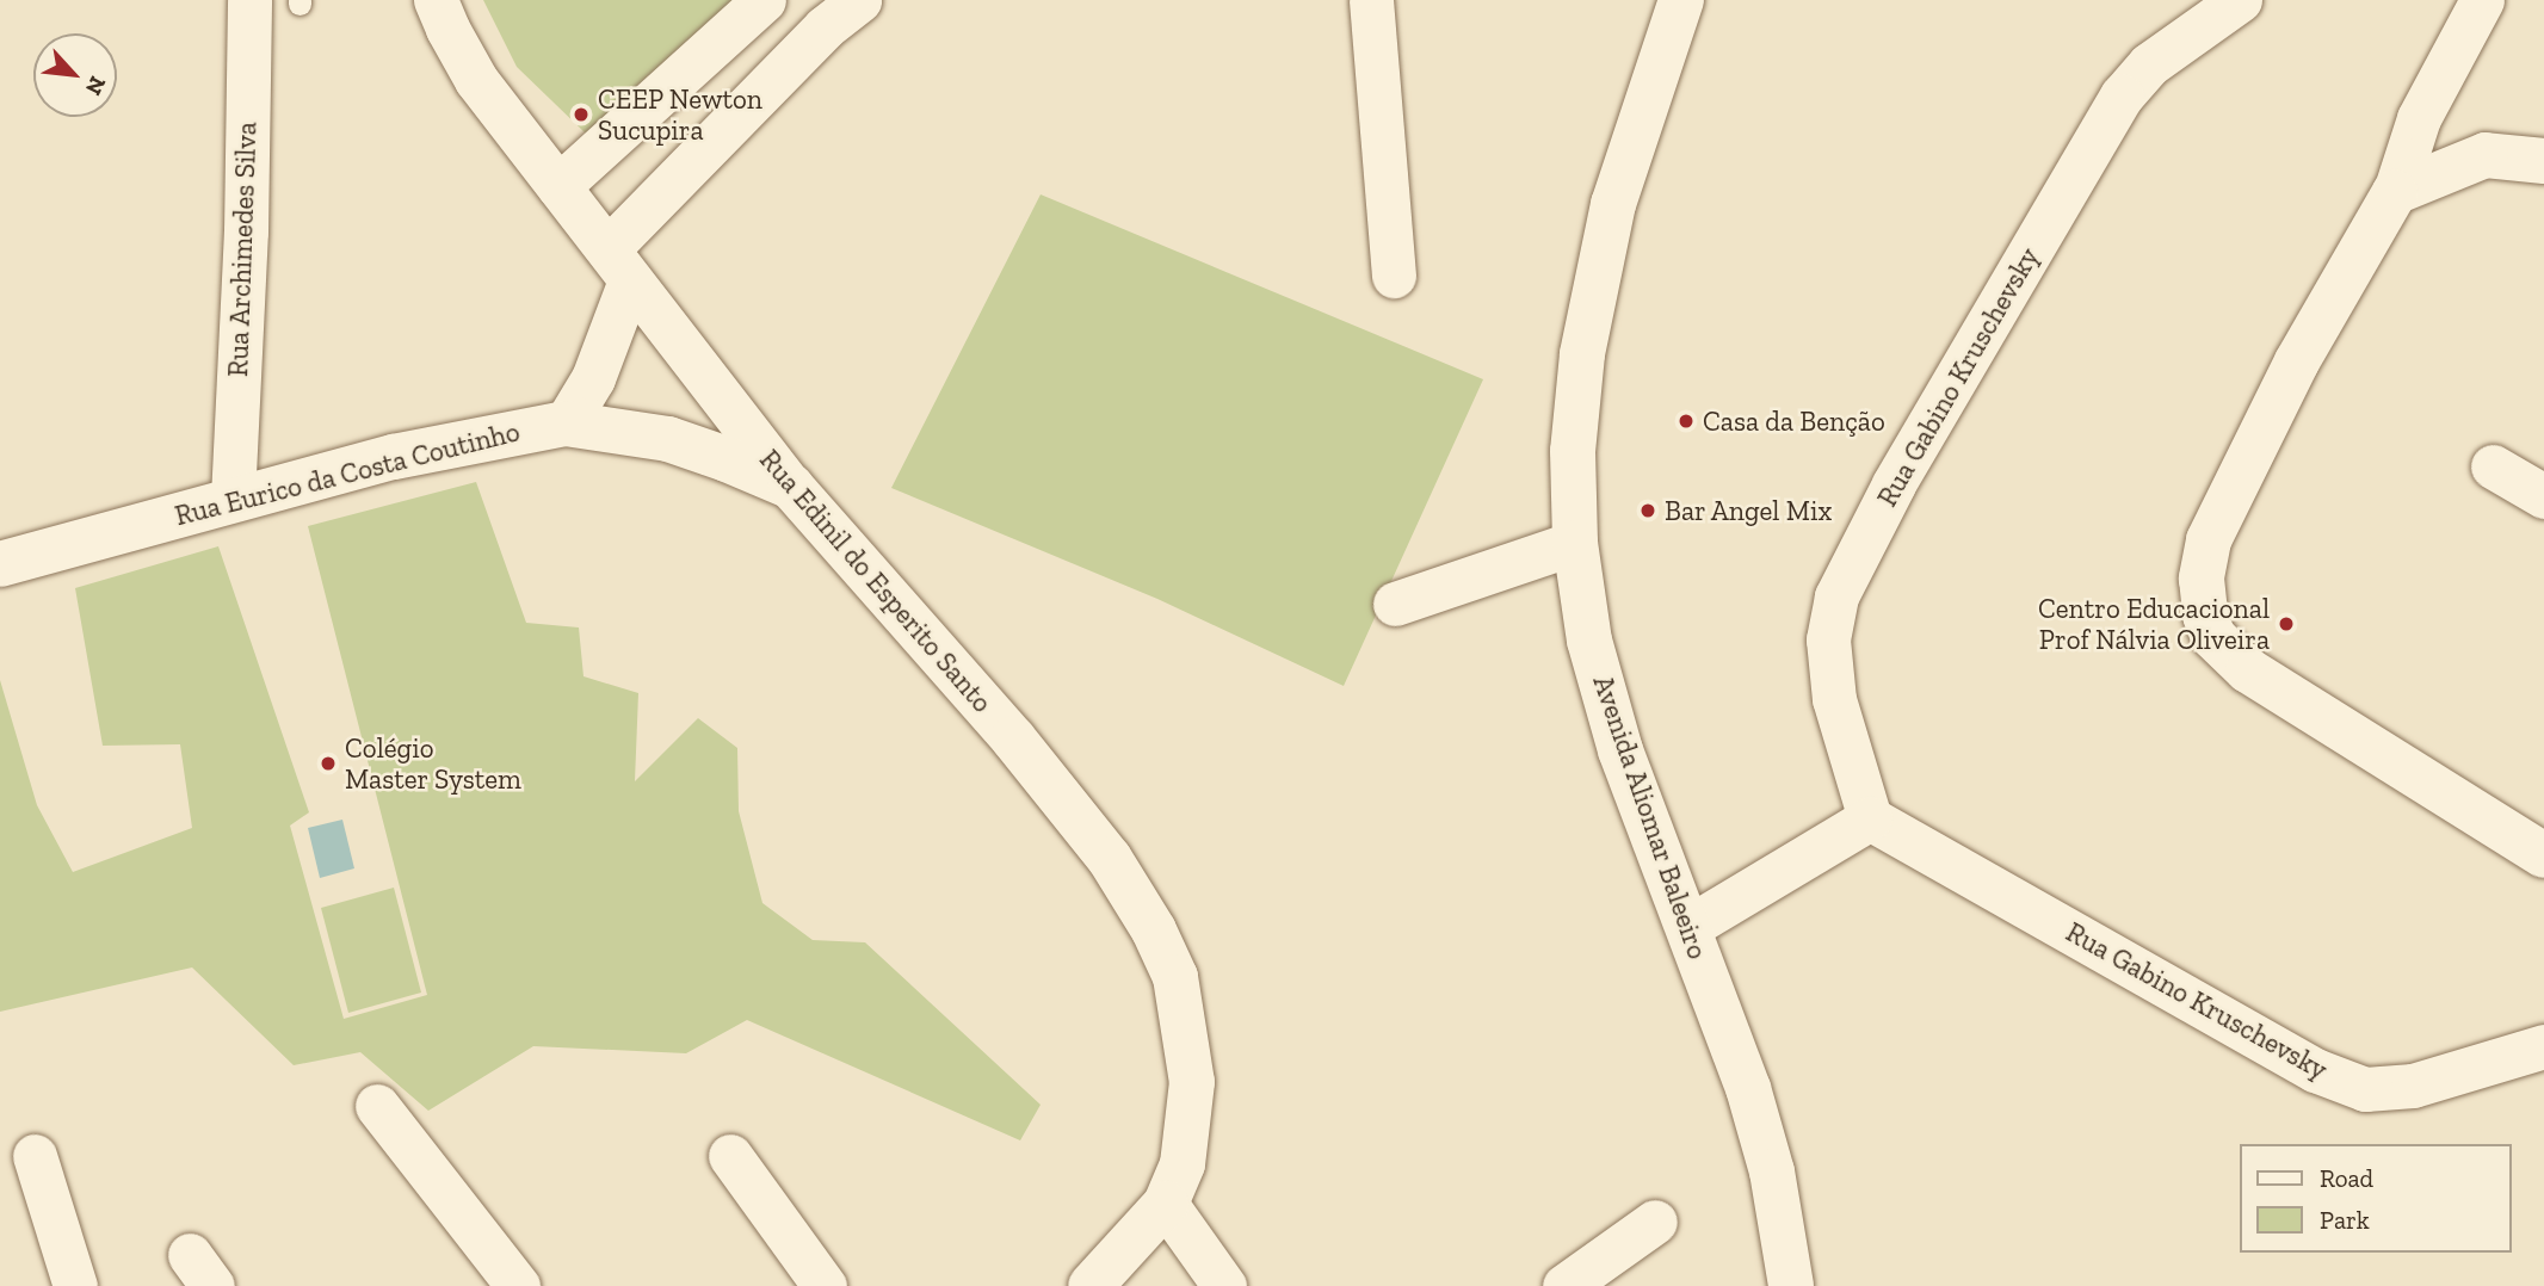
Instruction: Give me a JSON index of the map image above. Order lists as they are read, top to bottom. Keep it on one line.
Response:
{"streets":{"street":["Rua Archimedes Silva","Rua Gabino Kruschevsky","Rua Eurico da Costa Coutinho","Rua Edinil do Esperito Santo","Avenida Aliomar Baleeiro"]},"crossings":[["Rua Archimedes Silva","Rua Eurico da Costa Coutinho"],["Rua Eurico da Costa Coutinho","Rua Edinil do Esperito Santo"]],"places":["CEEP Newton Sucupira","Casa da Benção","Bar Angel Mix","Centro Educacional Prof Nálvia Oliveira","Colégio Master System"],"legend":["Road","Park"],"north":"bottom right"}
